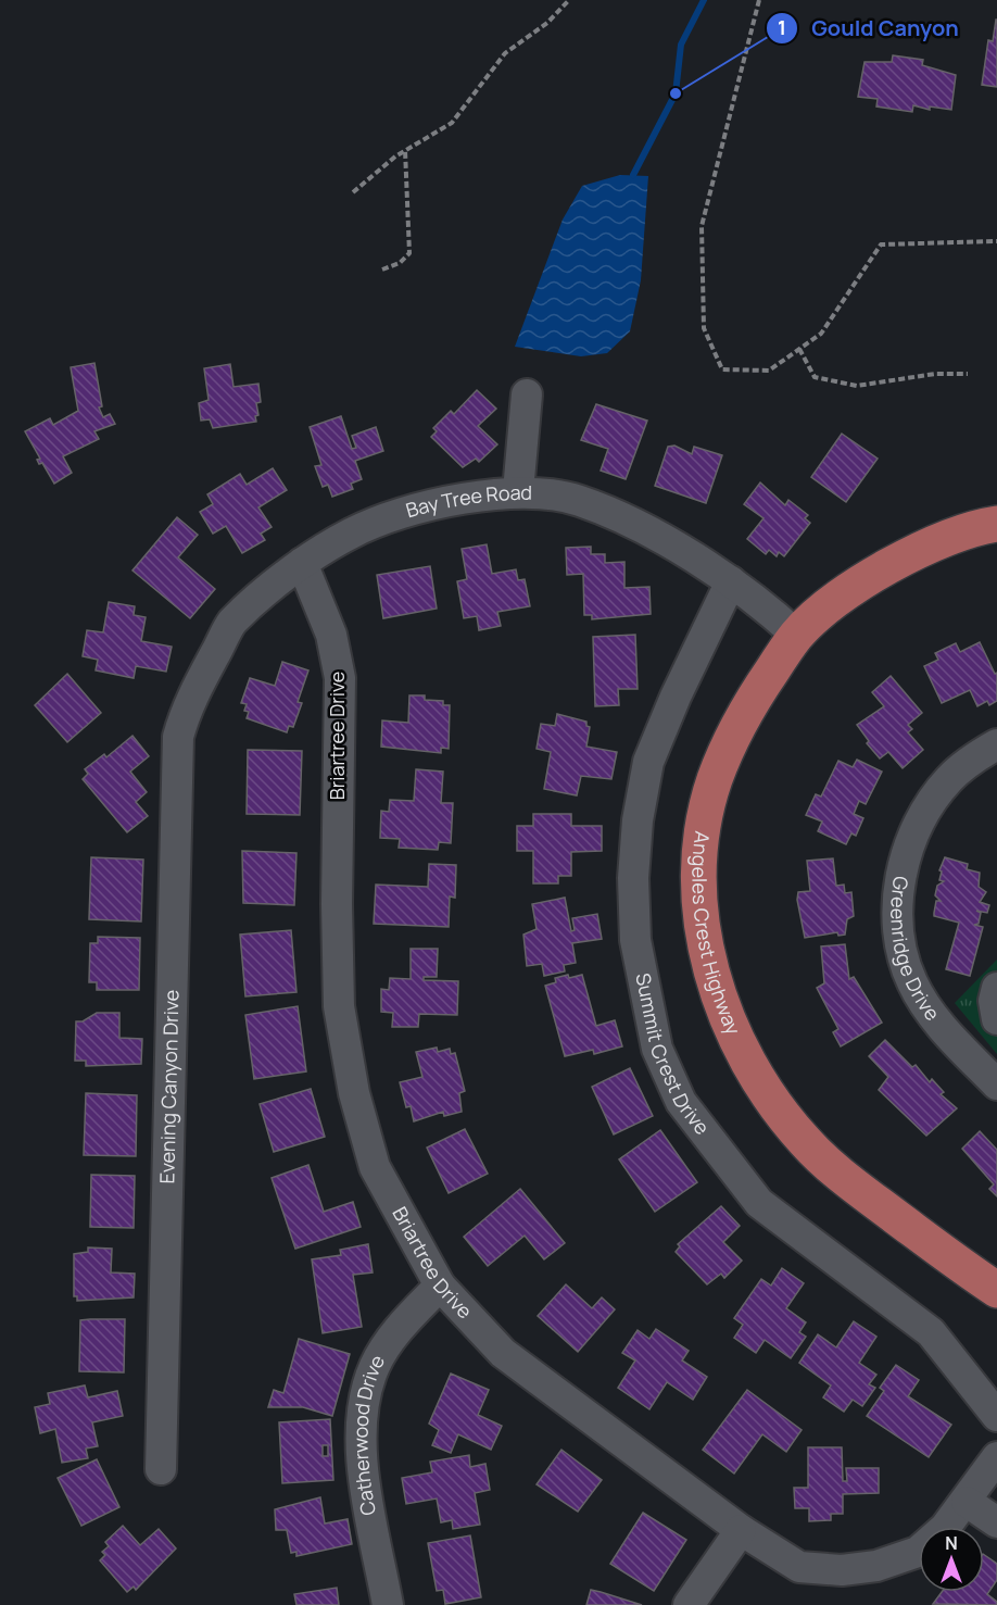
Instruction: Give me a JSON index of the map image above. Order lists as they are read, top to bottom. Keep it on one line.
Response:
{"streets":{"main road":["Angeles Crest Highway"],"street":["Bay Tree Road","Briartree Drive","Greenridge Drive","Summit Crest Drive","Evening Canyon Drive","Catherwood Drive"]},"crossings":[["Bay Tree Road","Briartree Drive"],["Bay Tree Road","Angeles Crest Highway"],["Bay Tree Road","Summit Crest Drive"],["Bay Tree Road","Evening Canyon Drive"],["Briartree Drive","Catherwood Drive"]],"places":["Gould Canyon"],"north":"top"}
